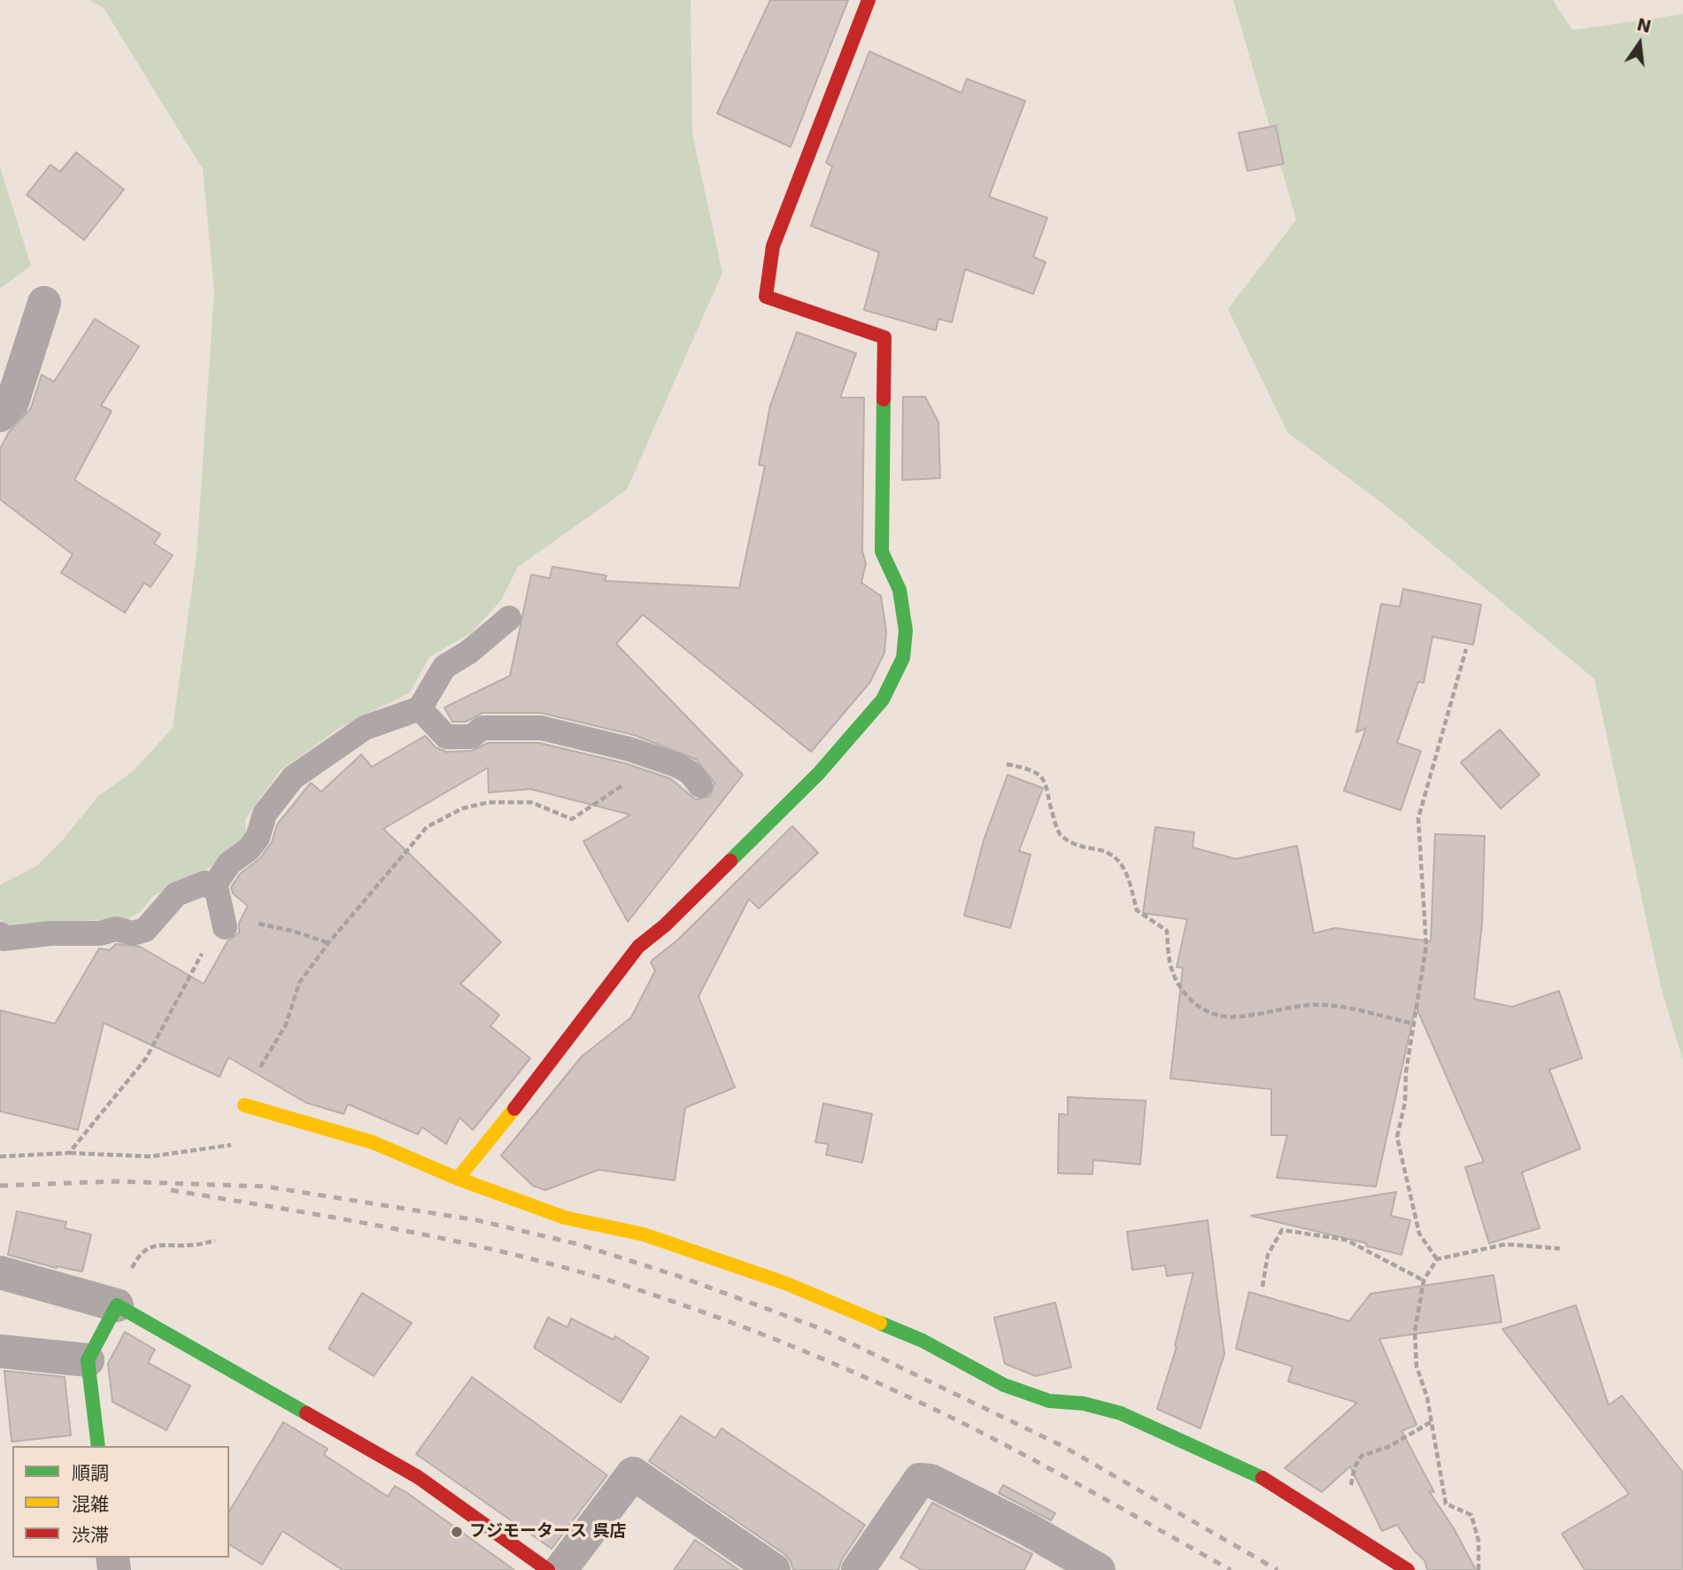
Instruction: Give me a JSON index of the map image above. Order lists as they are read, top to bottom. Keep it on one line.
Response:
{"places":["フジモータース 呉店"],"legend":["順調","混雑","渋滞"],"north":"top"}
